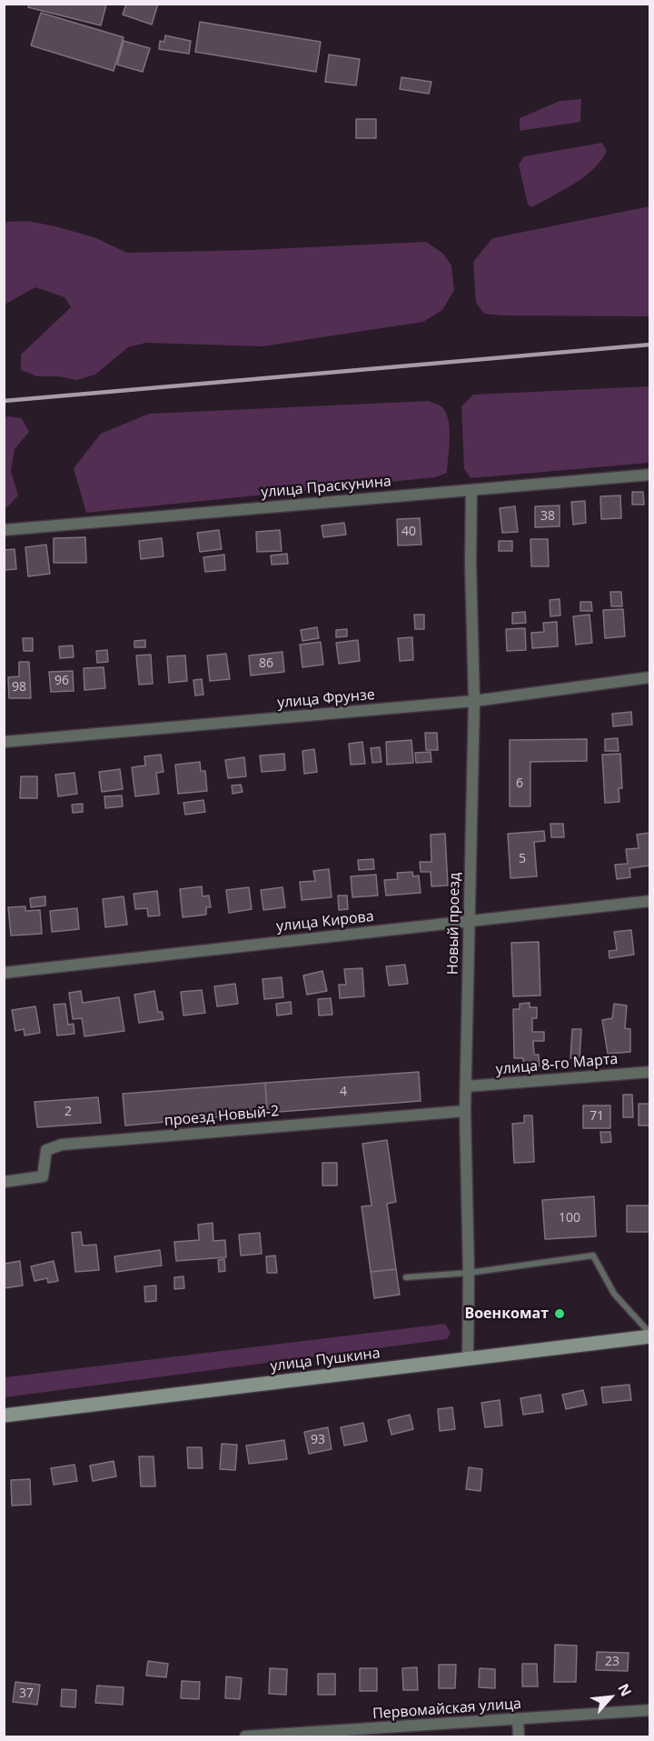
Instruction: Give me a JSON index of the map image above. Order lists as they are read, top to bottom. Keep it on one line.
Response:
{"streets":{"main road":["улица Пушкина"],"street":["улица Праскунина","улица Фрунзе","улица Кирова","Новый проезд","улица 8-го Марта","проезд Новый-2","Первомайская улица"]},"crossings":[["улица Праскунина","Новый проезд"],["улица Фрунзе","Новый проезд"],["улица Кирова","Новый проезд"],["Новый проезд","улица 8-го Марта"],["Новый проезд","проезд Новый-2"],["Новый проезд","улица Пушкина"]],"places":["Военкомат"],"house_numbers":["38","40","86","96","98","6","5","4","2","71","100","93","23","37"],"north":"top right"}
